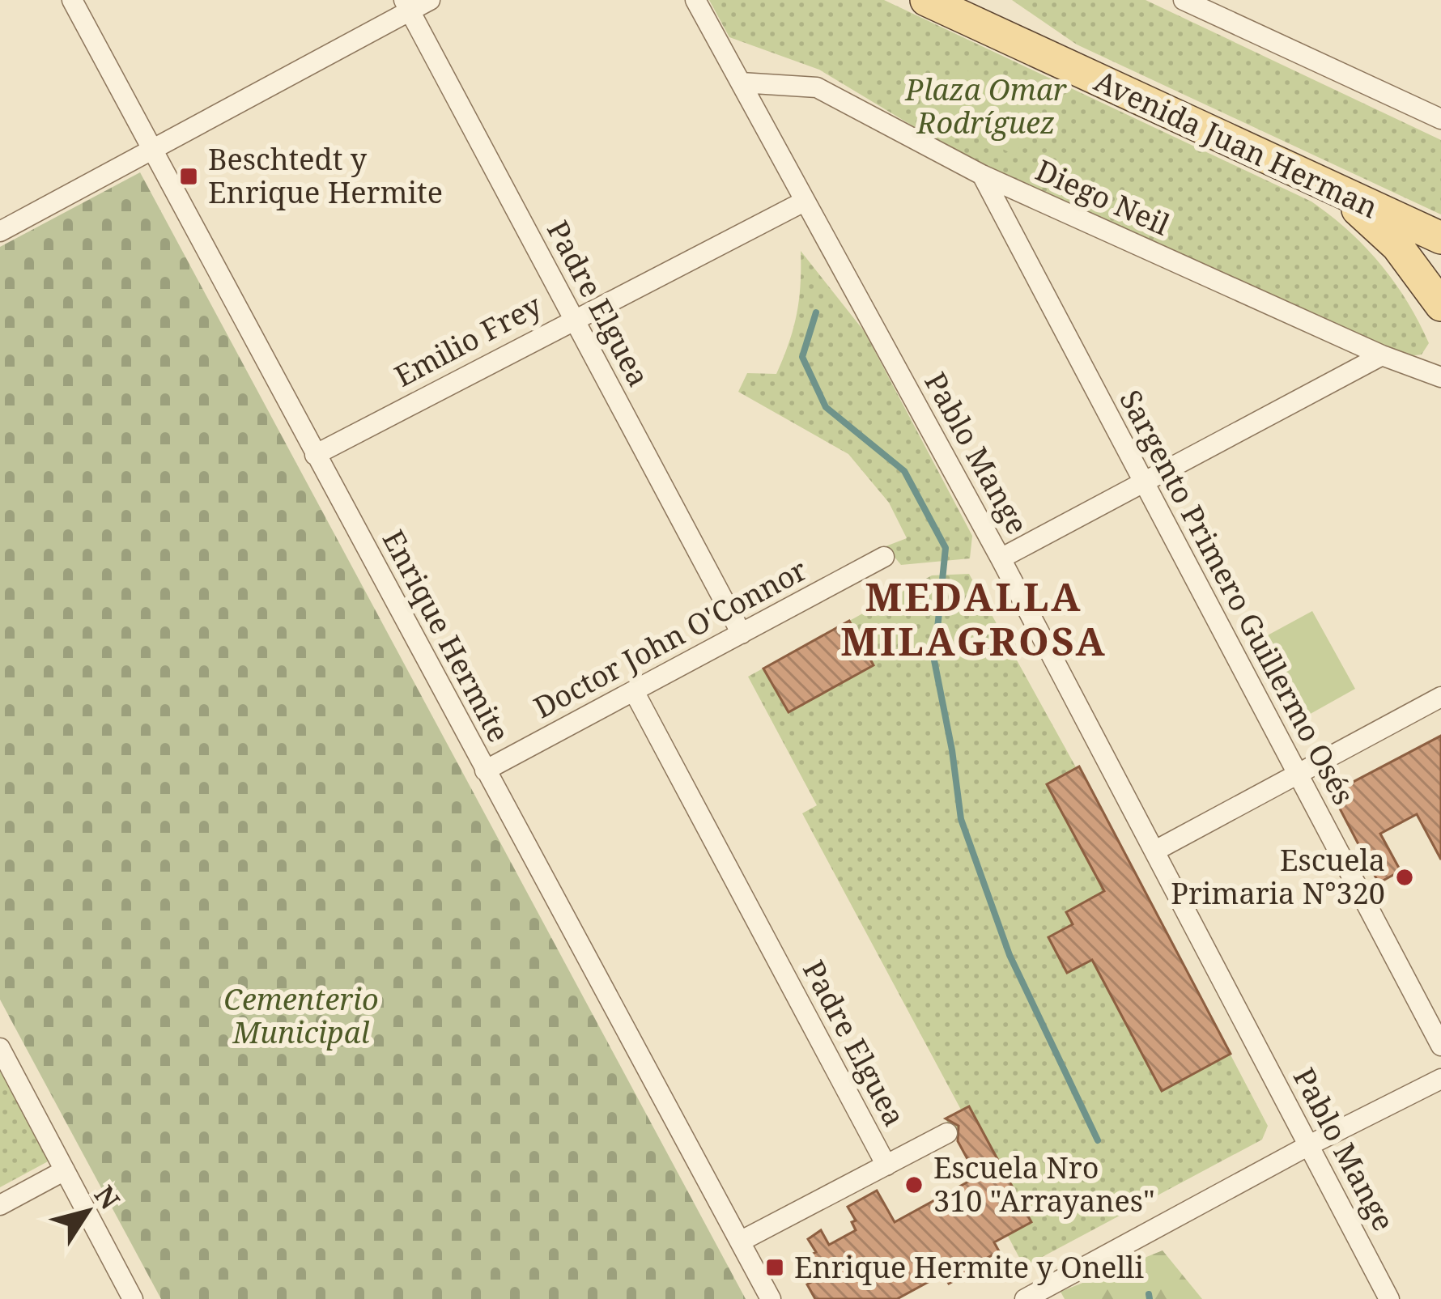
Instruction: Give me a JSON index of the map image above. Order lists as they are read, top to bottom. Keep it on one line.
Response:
{"streets":{"main road":["Avenida Juan Herman"],"street":["Diego Neil","Padre Elguea","Emilio Frey","Pablo Mange","Sargento Primero Guillermo Osés","Enrique Hermite","Doctor John O'Connor"]},"crossings":[["Diego Neil","Pablo Mange"],["Diego Neil","Sargento Primero Guillermo Osés"],["Padre Elguea","Emilio Frey"],["Padre Elguea","Doctor John O'Connor"],["Emilio Frey","Pablo Mange"],["Emilio Frey","Enrique Hermite"],["Enrique Hermite","Doctor John O'Connor"]],"districts":["MEDALLA MILAGROSA"],"parks":["Plaza Omar Rodríguez","Cementerio Municipal"],"places":{"transit":["Beschtedt y Enrique Hermite","Enrique Hermite y Onelli"],"other":["Escuela Primaria N°320","Escuela Nro 310 \"Arrayanes\""]},"north":"top right"}
